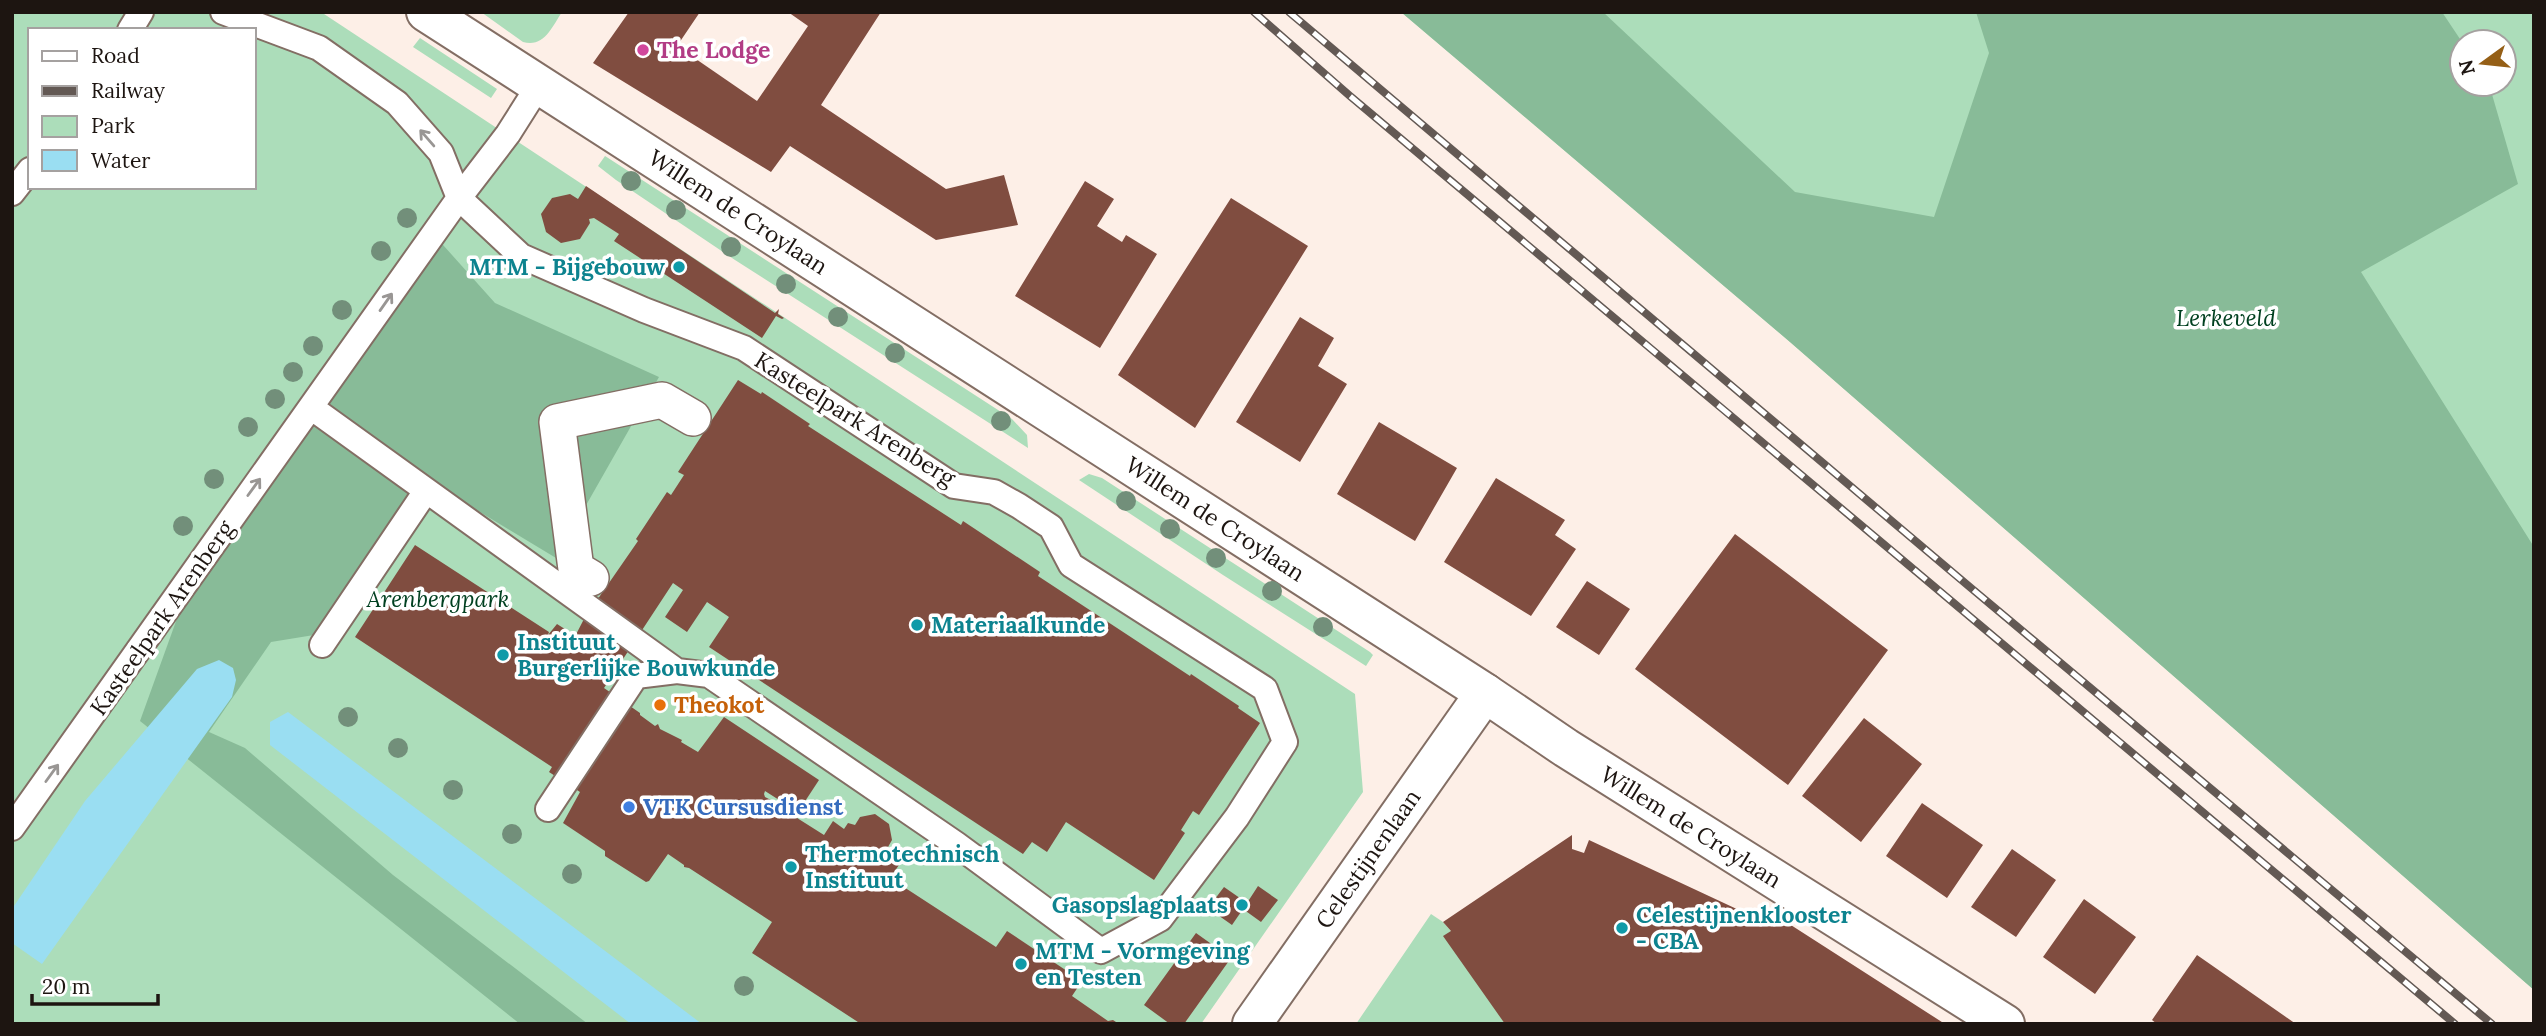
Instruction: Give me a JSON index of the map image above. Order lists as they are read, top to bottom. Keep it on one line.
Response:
{"streets":{"street":["Willem de Croylaan","Celestijnenlaan"],"lane":["Kasteelpark Arenberg"]},"crossings":[["Willem de Croylaan","Kasteelpark Arenberg"],["Willem de Croylaan","Celestijnenlaan"]],"parks":["Lerkeveld","Arenbergpark"],"places":["The Lodge","MTM - Bijgebouw","Materiaalkunde","Instituut Burgerlijke Bouwkunde","Theokot","VTK Cursusdienst","Thermotechnisch Instituut","Gasopslagplaats","Celestijnenklooster - CBA","MTM - Vormgeving en Testen"],"legend":["Road","Railway","Park","Water"],"scale_bar":"20 m","north":"left"}
